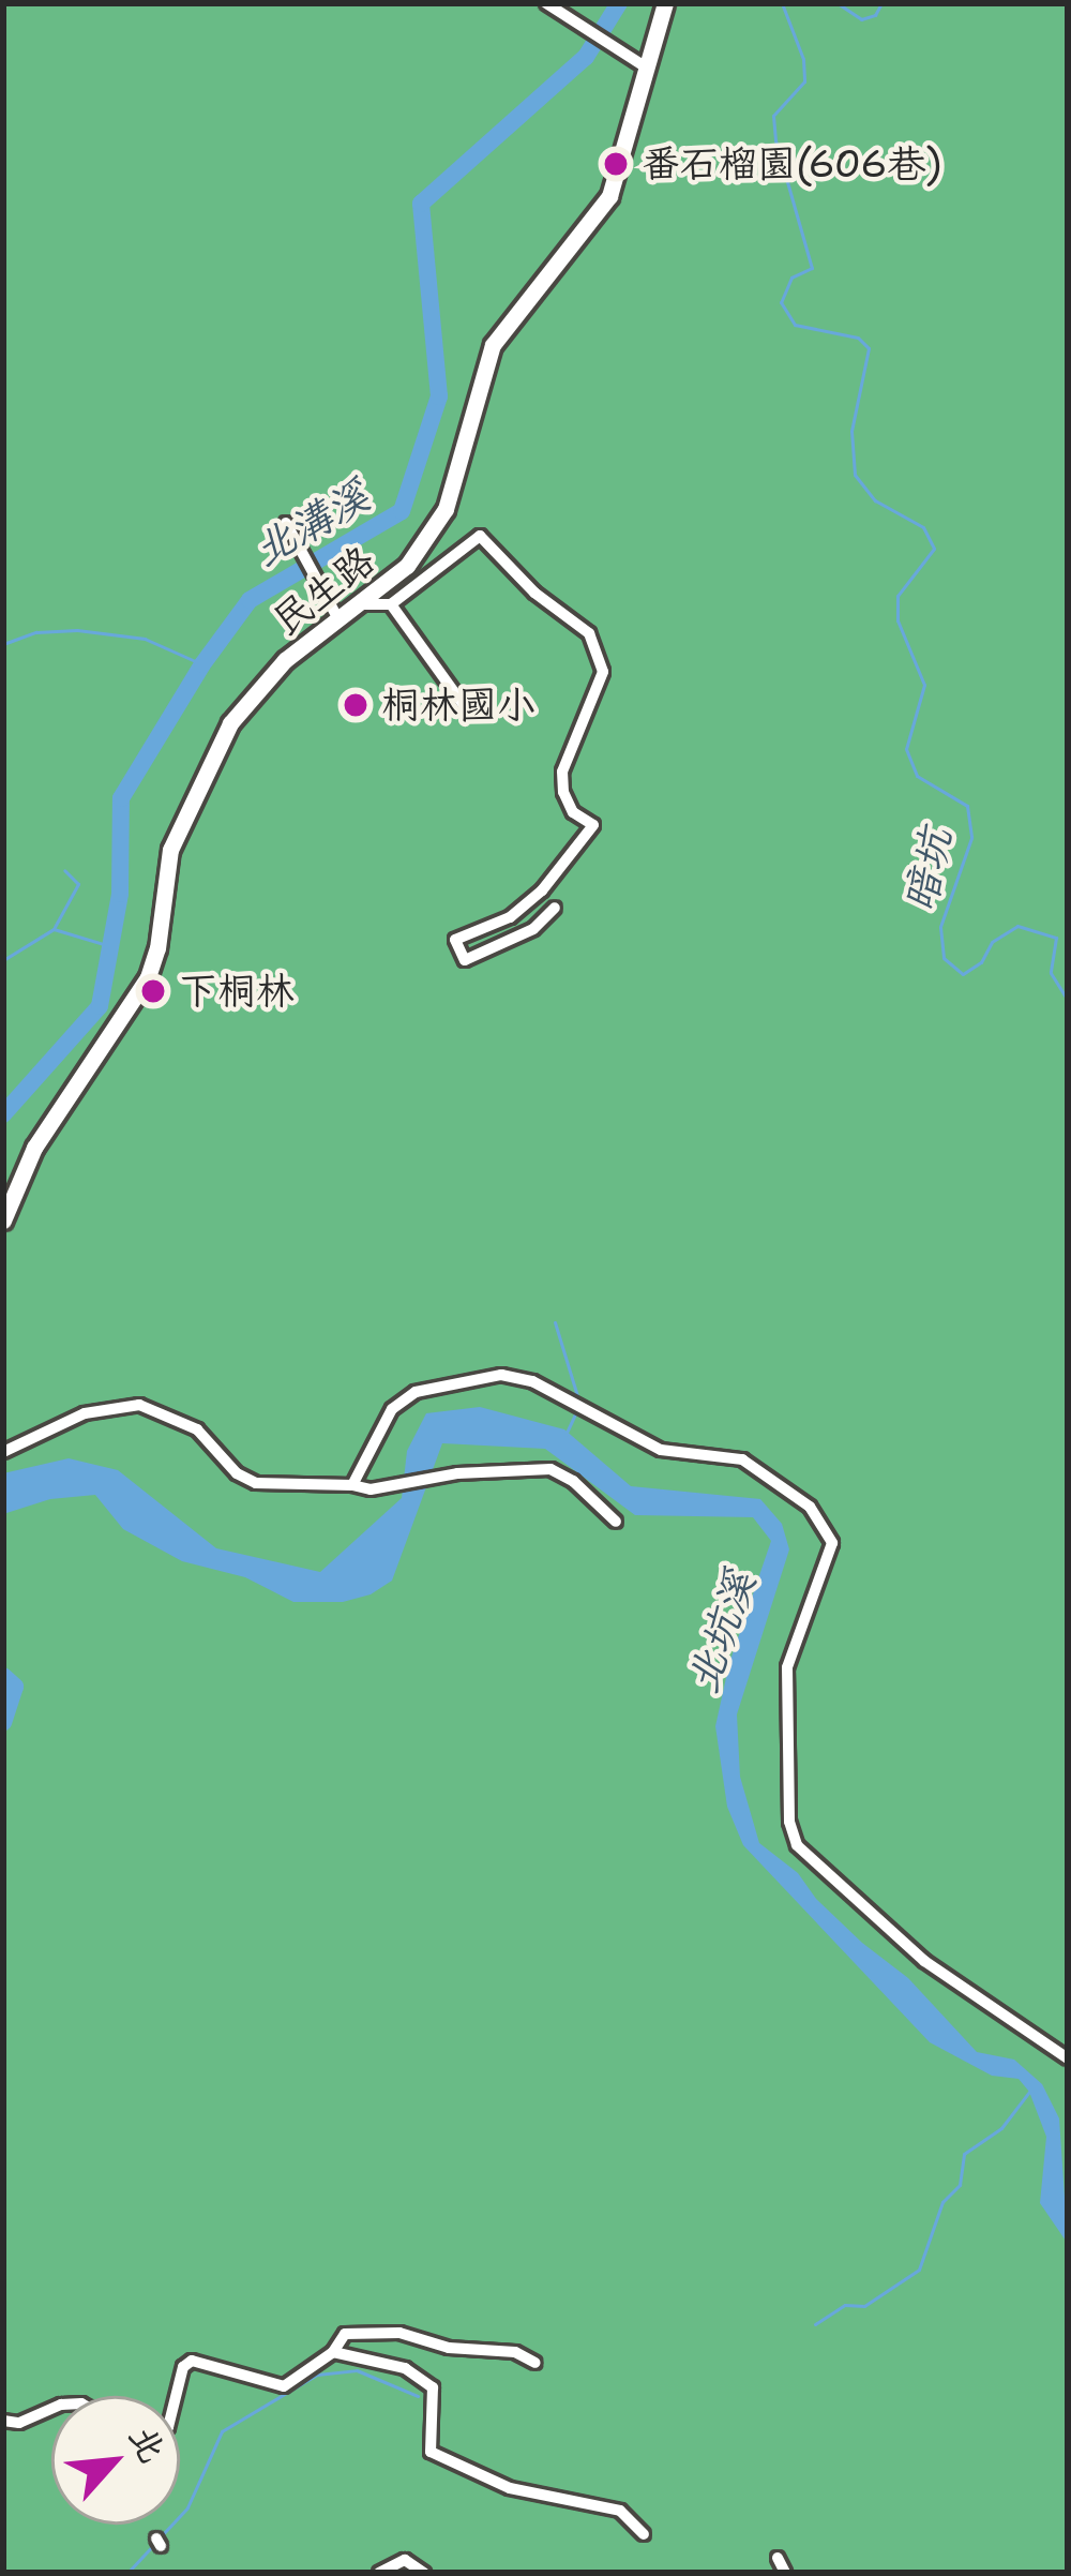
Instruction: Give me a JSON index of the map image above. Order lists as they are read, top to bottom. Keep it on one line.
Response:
{"streets":{"street":["民生路"]},"water":["北溝溪","暗坑","北坑溪"],"places":["番石榴園(606巷)","桐林國小","下桐林"],"north":"top right"}
